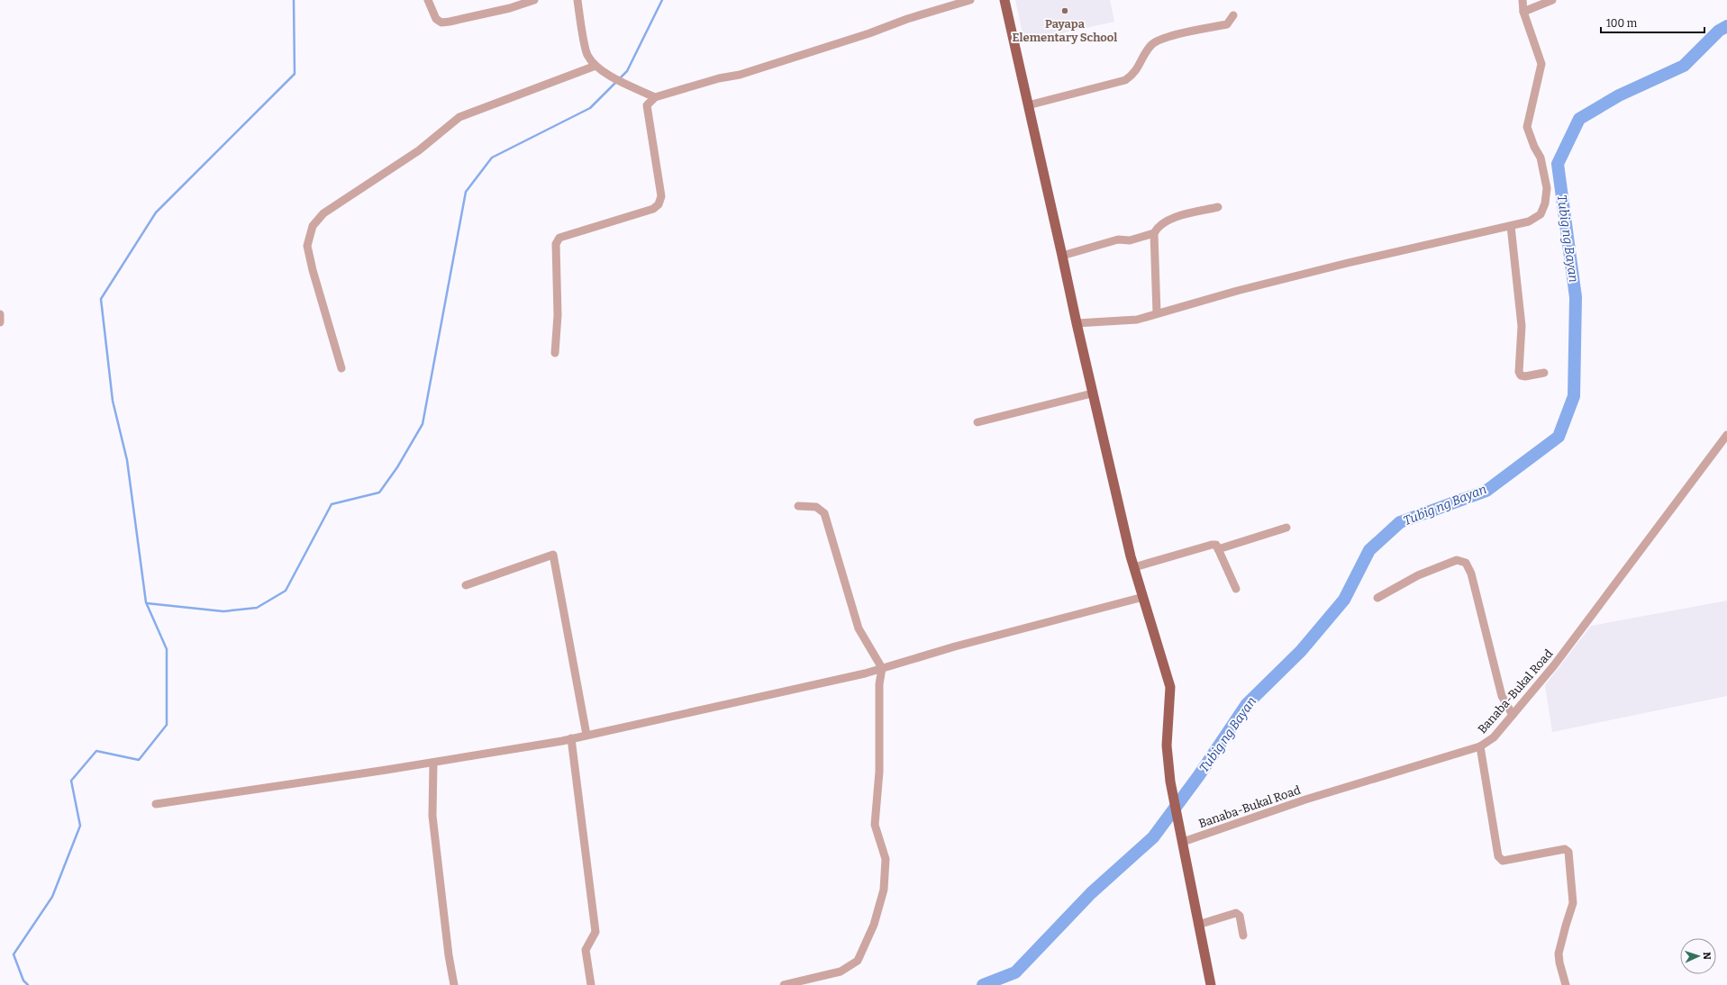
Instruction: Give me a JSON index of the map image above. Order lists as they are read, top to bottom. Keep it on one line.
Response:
{"streets":{"street":["Banaba-Bukal Road"]},"water":["Tubig ng Bayan"],"places":["Payapa Elementary School"],"scale_bar":"100 m","north":"right"}
